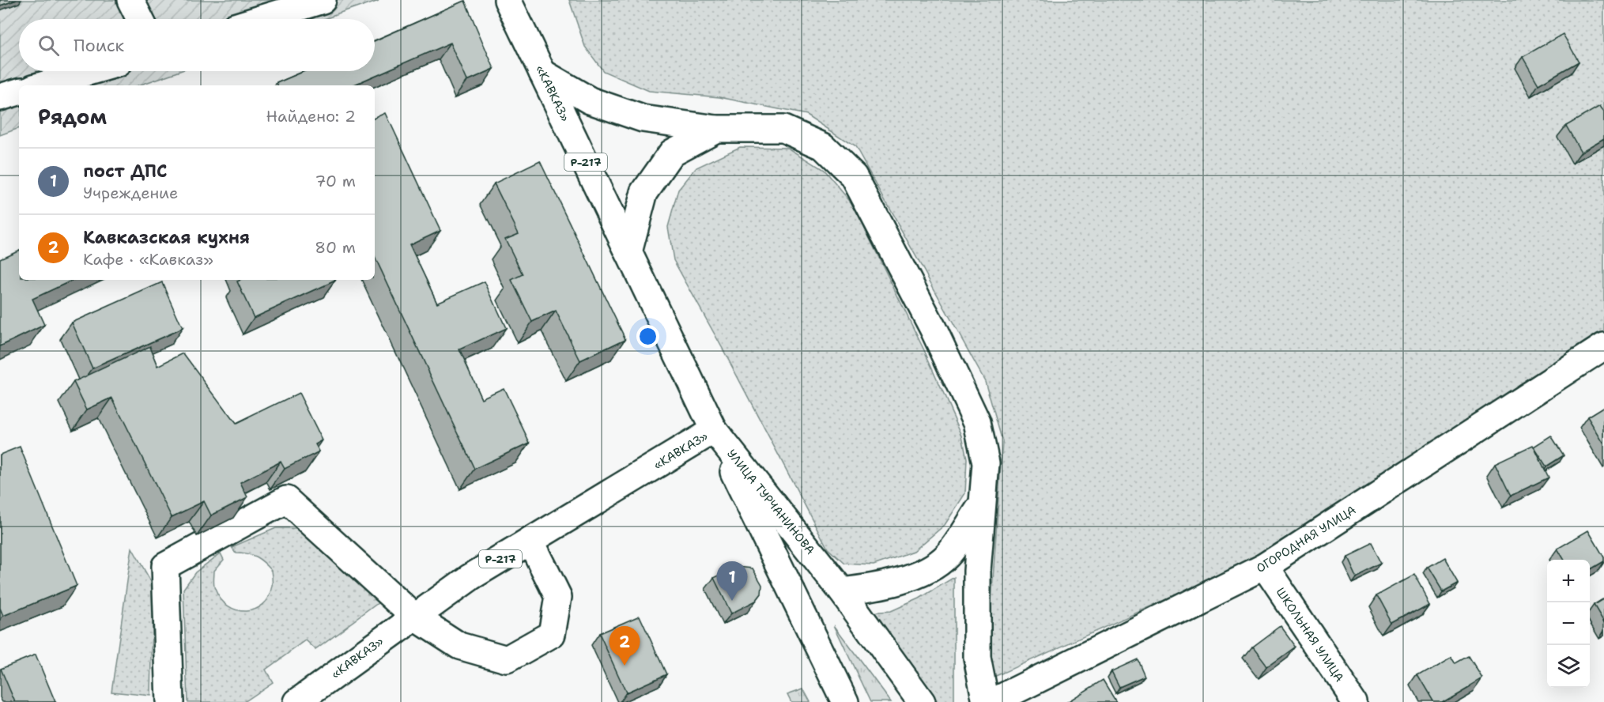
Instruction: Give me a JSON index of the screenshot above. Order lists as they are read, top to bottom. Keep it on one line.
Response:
{"streets":{"main road":["«КАВКАЗ»","Р-217","УЛИЦА ТУРЧАНИНОВА","ОГОРОДНАЯ УЛИЦА","ШКОЛЬНАЯ УЛИЦА"]},"crossings":[["«КАВКАЗ»","УЛИЦА ТУРЧАНИНОВА"],["ОГОРОДНАЯ УЛИЦА","ШКОЛЬНАЯ УЛИЦА"]],"page":{"search":"Поиск","heading":["Рядом","Найдено: 2"],"list":[{"mark":"1","name":"пост ДПС","note":"Учреждение","value":"70 m"},{"mark":"2","name":"Кавказская кухня","note":"Кафе · «Кавказ»","value":"80 m"}],"map_buttons":["+","−"],"pins":["1","2"]}}
